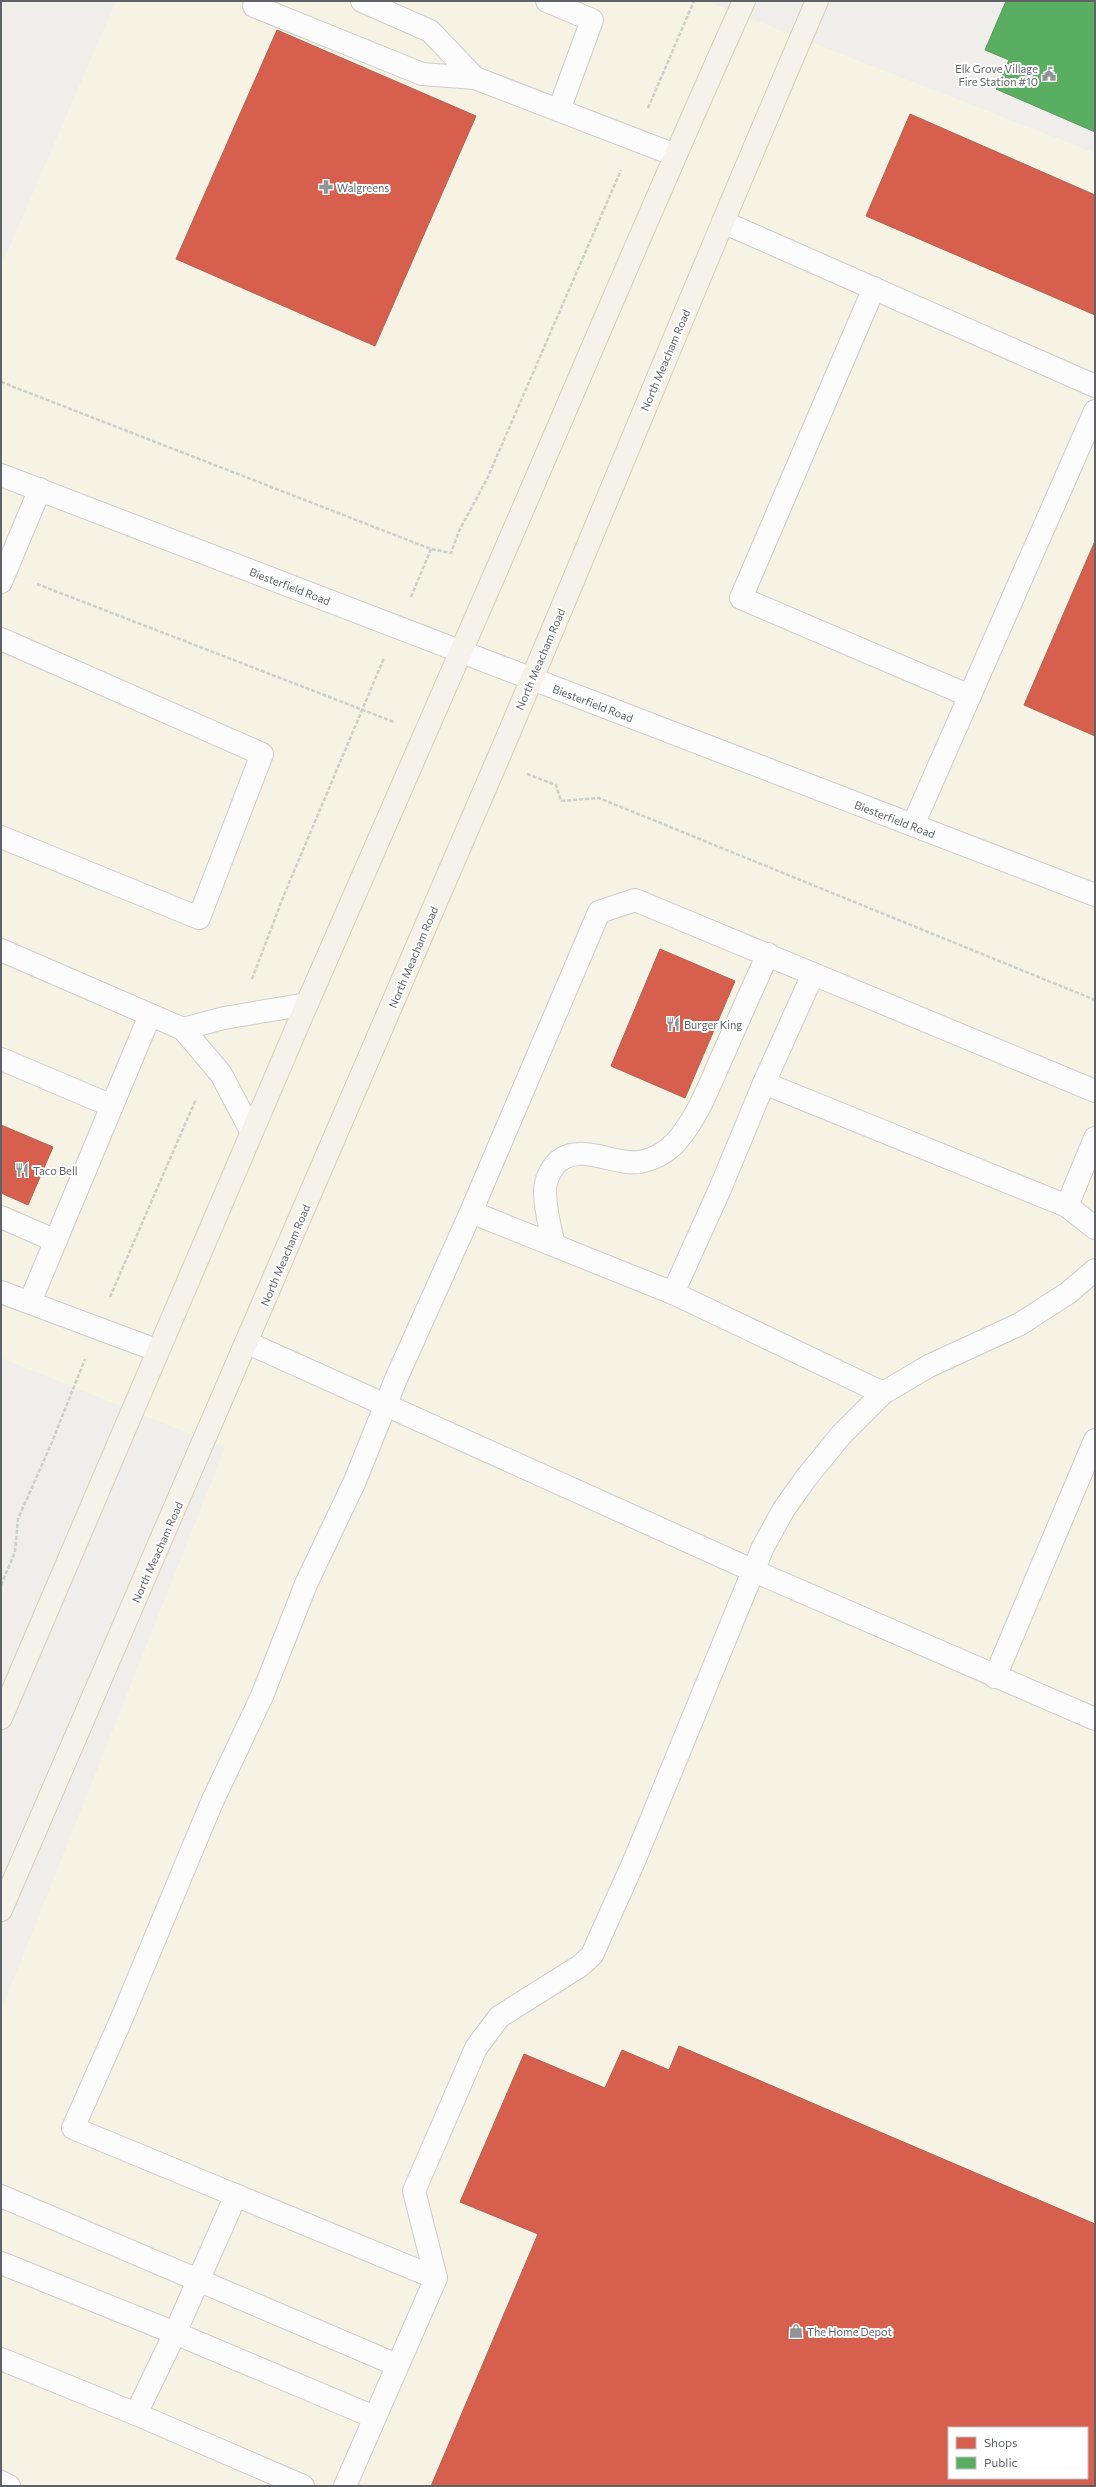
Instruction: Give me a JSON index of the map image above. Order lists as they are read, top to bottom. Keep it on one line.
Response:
{"streets":{"main road":["North Meacham Road"],"street":["Biesterfield Road"]},"crossings":[["North Meacham Road","Biesterfield Road"]],"places":{"public building":["Elk Grove Village Fire Station #10"],"pharmacy":["Walgreens"],"restaurant":["Burger King","Taco Bell"],"shop":["The Home Depot"]},"legend":["Shops","Public"]}
